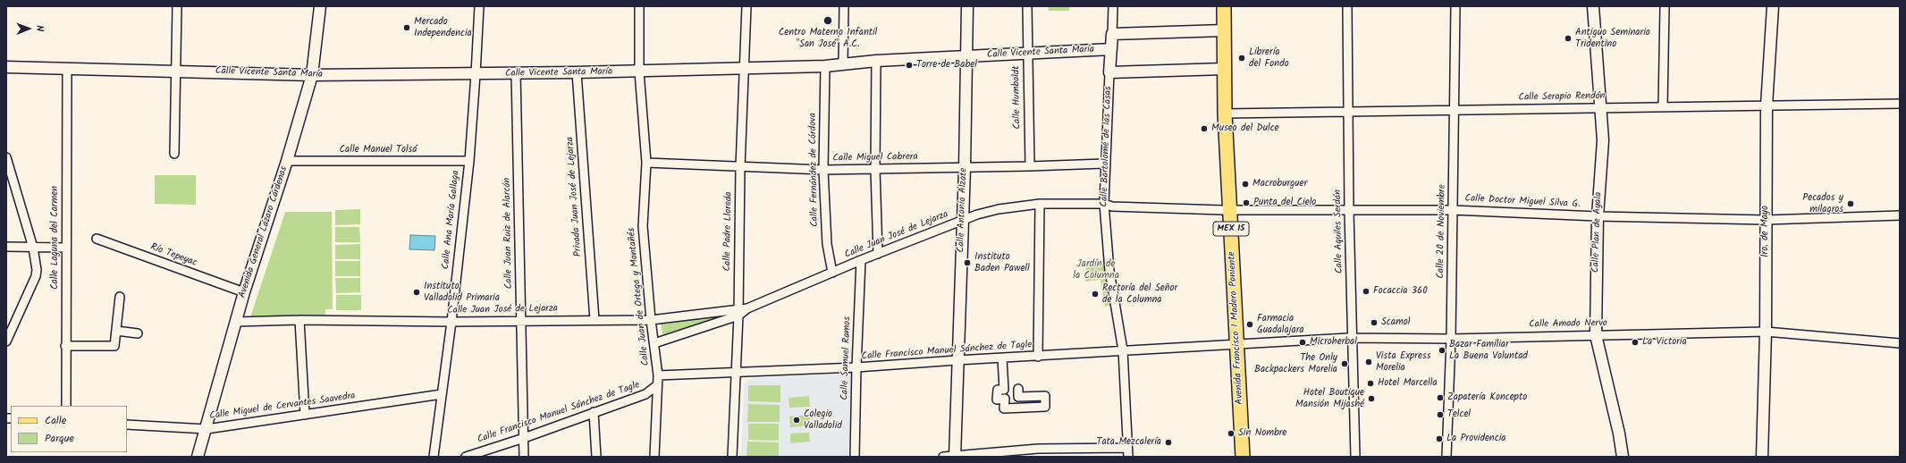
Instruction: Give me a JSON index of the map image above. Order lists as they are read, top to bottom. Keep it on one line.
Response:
{"streets":{"main road":["MEX 15","Avenida Francisco I Madero Poniente"],"street":["Calle Vicente Santa María","Calle Humboldt","Calle Serapio Rendón","Calle Bartolomé de las Casas","Calle Manuel Tolsá","Calle Miguel Cabrera","Calle Fernández de Córdova","Privada Juan José de Lejarza","Calle Doctor Miguel Silva G.","Calle Antonio Alzate","Calle Ana María Gallaga","Calle Padre Lloreda","Calle Aquiles Serdán","Calle 20 de Noviembre","1ro. de Mayo","Avenida General Lázaro Cárdenas","Calle Plan de Ayala","Calle Juan Ruiz de Alarcón","Calle Juan José de Lejarza","Calle Laguna del Carmen","Río Tepeyac","Calle Juan de Ortega y Montañés","Calle Amado Nervo","Calle Francisco Manuel Sánchez de Tagle","Calle Samuel Ramos","Calle Miguel de Cervantes Saavedra"]},"crossings":[["Calle Vicente Santa María","Calle Humboldt"],["Calle Vicente Santa María","Calle Bartolomé de las Casas"],["Calle Vicente Santa María","Calle Fernández de Córdova"],["Calle Vicente Santa María","Privada Juan José de Lejarza"],["Calle Vicente Santa María","Calle Antonio Alzate"],["Calle Vicente Santa María","Calle Ana María Gallaga"],["Calle Vicente Santa María","Calle Padre Lloreda"],["Calle Vicente Santa María","Avenida General Lázaro Cárdenas"],["Calle Vicente Santa María","Calle Juan Ruiz de Alarcón"],["Calle Vicente Santa María","Calle Laguna del Carmen"],["Calle Vicente Santa María","Calle Juan de Ortega y Montañés"],["Calle Humboldt","Calle Miguel Cabrera"],["Calle Serapio Rendón","Calle Aquiles Serdán"],["Calle Serapio Rendón","Calle 20 de Noviembre"],["Calle Serapio Rendón","1ro. de Mayo"],["Calle Serapio Rendón","Calle Plan de Ayala"],["Calle Serapio Rendón","Avenida Francisco I Madero Poniente"],["Calle Bartolomé de las Casas","Calle Miguel Cabrera"],["Calle Bartolomé de las Casas","Calle Juan José de Lejarza"],["Calle Bartolomé de las Casas","Calle Francisco Manuel Sánchez de Tagle"],["Calle Manuel Tolsá","Calle Ana María Gallaga"],["Calle Manuel Tolsá","Avenida General Lázaro Cárdenas"],["Calle Miguel Cabrera","Calle Fernández de Córdova"],["Calle Miguel Cabrera","Calle Antonio Alzate"],["Calle Miguel Cabrera","Calle Padre Lloreda"],["Calle Miguel Cabrera","Calle Juan de Ortega y Montañés"],["Calle Fernández de Córdova","Calle Juan José de Lejarza"],["Privada Juan José de Lejarza","Calle Juan José de Lejarza"],["Calle Doctor Miguel Silva G.","Calle Aquiles Serdán"],["Calle Doctor Miguel Silva G.","Calle 20 de Noviembre"],["Calle Doctor Miguel Silva G.","1ro. de Mayo"],["Calle Doctor Miguel Silva G.","Calle Plan de Ayala"],["Calle Doctor Miguel Silva G.","Calle Juan José de Lejarza"],["Calle Doctor Miguel Silva G.","Avenida Francisco I Madero Poniente"],["Calle Antonio Alzate","Calle Juan José de Lejarza"],["Calle Antonio Alzate","Calle Francisco Manuel Sánchez de Tagle"],["Calle Ana María Gallaga","Calle Juan José de Lejarza"],["Calle Ana María Gallaga","Calle Miguel de Cervantes Saavedra"],["Calle Padre Lloreda","Calle Juan José de Lejarza"],["Calle Padre Lloreda","Calle Francisco Manuel Sánchez de Tagle"],["Calle Aquiles Serdán","Calle Amado Nervo"],["Calle 20 de Noviembre","Calle Amado Nervo"],["1ro. de Mayo","Calle Amado Nervo"],["Avenida General Lázaro Cárdenas","Calle Juan José de Lejarza"],["Avenida General Lázaro Cárdenas","Río Tepeyac"],["Avenida General Lázaro Cárdenas","Calle Miguel de Cervantes Saavedra"],["Calle Plan de Ayala","Calle Amado Nervo"],["Calle Juan Ruiz de Alarcón","Calle Juan José de Lejarza"],["Calle Juan Ruiz de Alarcón","Calle Francisco Manuel Sánchez de Tagle"],["Calle Juan José de Lejarza","Calle Juan de Ortega y Montañés"],["Calle Juan José de Lejarza","Avenida Francisco I Madero Poniente"],["Calle Juan José de Lejarza","Calle Samuel Ramos"],["Calle Juan de Ortega y Montañés","Calle Francisco Manuel Sánchez de Tagle"],["Calle Amado Nervo","Avenida Francisco I Madero Poniente"],["Calle Amado Nervo","Calle Francisco Manuel Sánchez de Tagle"],["Avenida Francisco I Madero Poniente","Calle Francisco Manuel Sánchez de Tagle"],["Calle Francisco Manuel Sánchez de Tagle","Calle Samuel Ramos"]],"parks":["Jardín de la Columna"],"places":["Centro Materno Infantil \"San José\" A.C.","Mercado Independencia","Antiguo Seminario Tridentino","Librería del Fondo","Torre de Babel","Museo del Dulce","Macroburguer","Punta del Cielo","Pecados y milagros","Instituto Baden Pawell","Focaccia 360","Instituto Valladolid Primaria","Rectoría del Señor de la Columna","Scamol","Farmacia Guadalajara","Microherbal","La Victoria","Bazar Familiar La Buena Voluntad","Vista Express Morelia","The Only Backpackers Morelia","Hotel Marcella","Zapatería Koncepto","Hotel Boutique Mansión Mijashé","Telcel","Colegio Valladolid","Sin Nombre","La Providencia","Tata Mezcalería"],"legend":["Calle","Parque"],"north":"right"}
